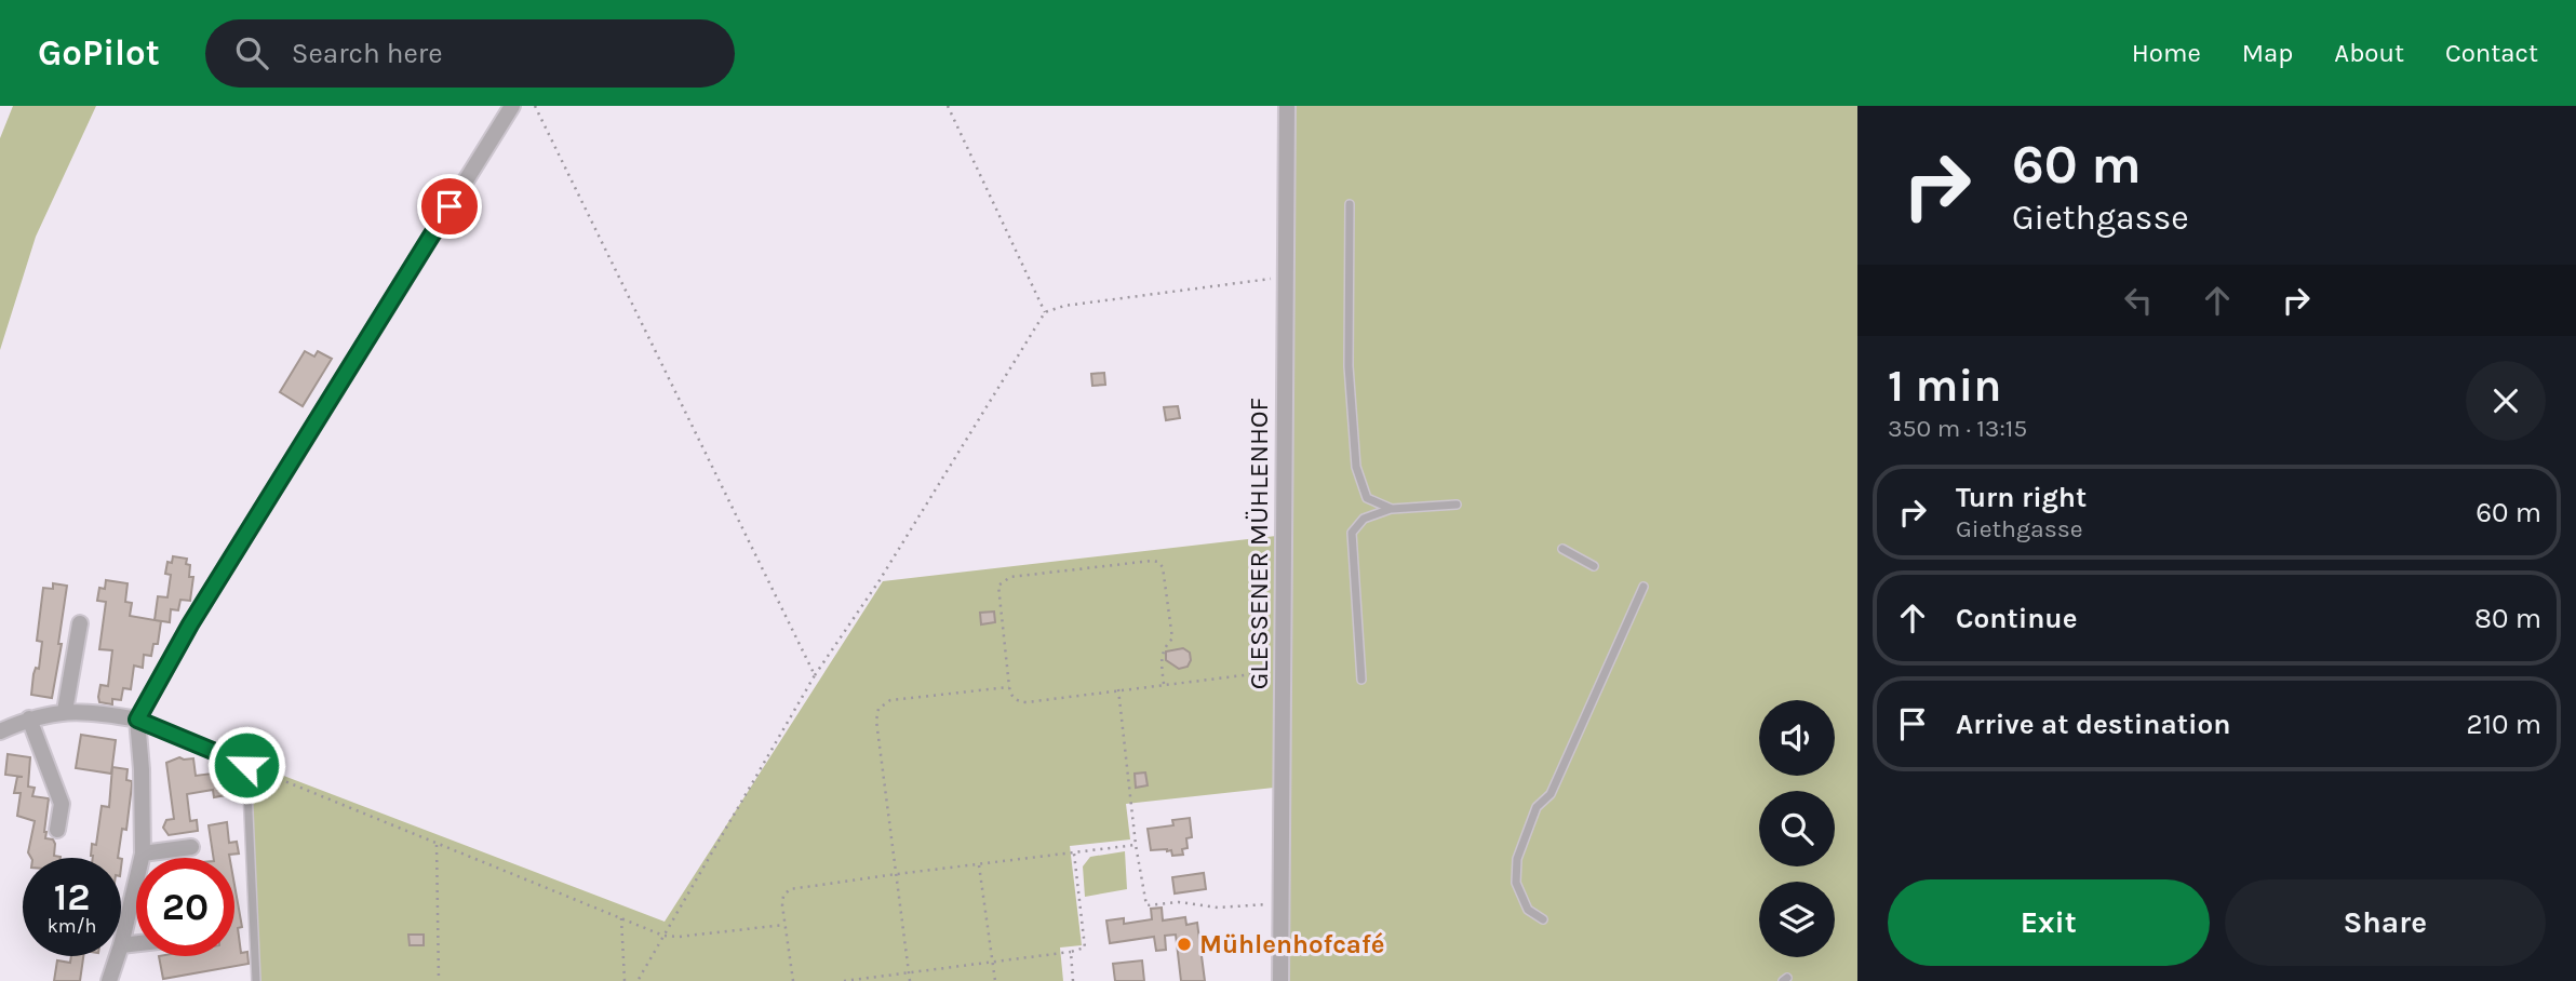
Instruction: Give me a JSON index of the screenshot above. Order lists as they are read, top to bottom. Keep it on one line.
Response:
{"streets":{"street":["GLESSENER MÜHLENHOF"]},"places":["Mühlenhofcafé"],"page":{"header":"GoPilot","search":"Search here","nav":["Home","Map","About","Contact"],"turn":["60 m","Giethgasse"],"heading":["1 min","350 m · 13:15"],"list":[{"name":"Turn right","note":"Giethgasse","value":"60 m"},{"name":"Continue","value":"80 m"},{"name":"Arrive at destination","value":"210 m"}],"speed":"12 km/h","limit":"20","buttons":["Exit","Share"]}}
